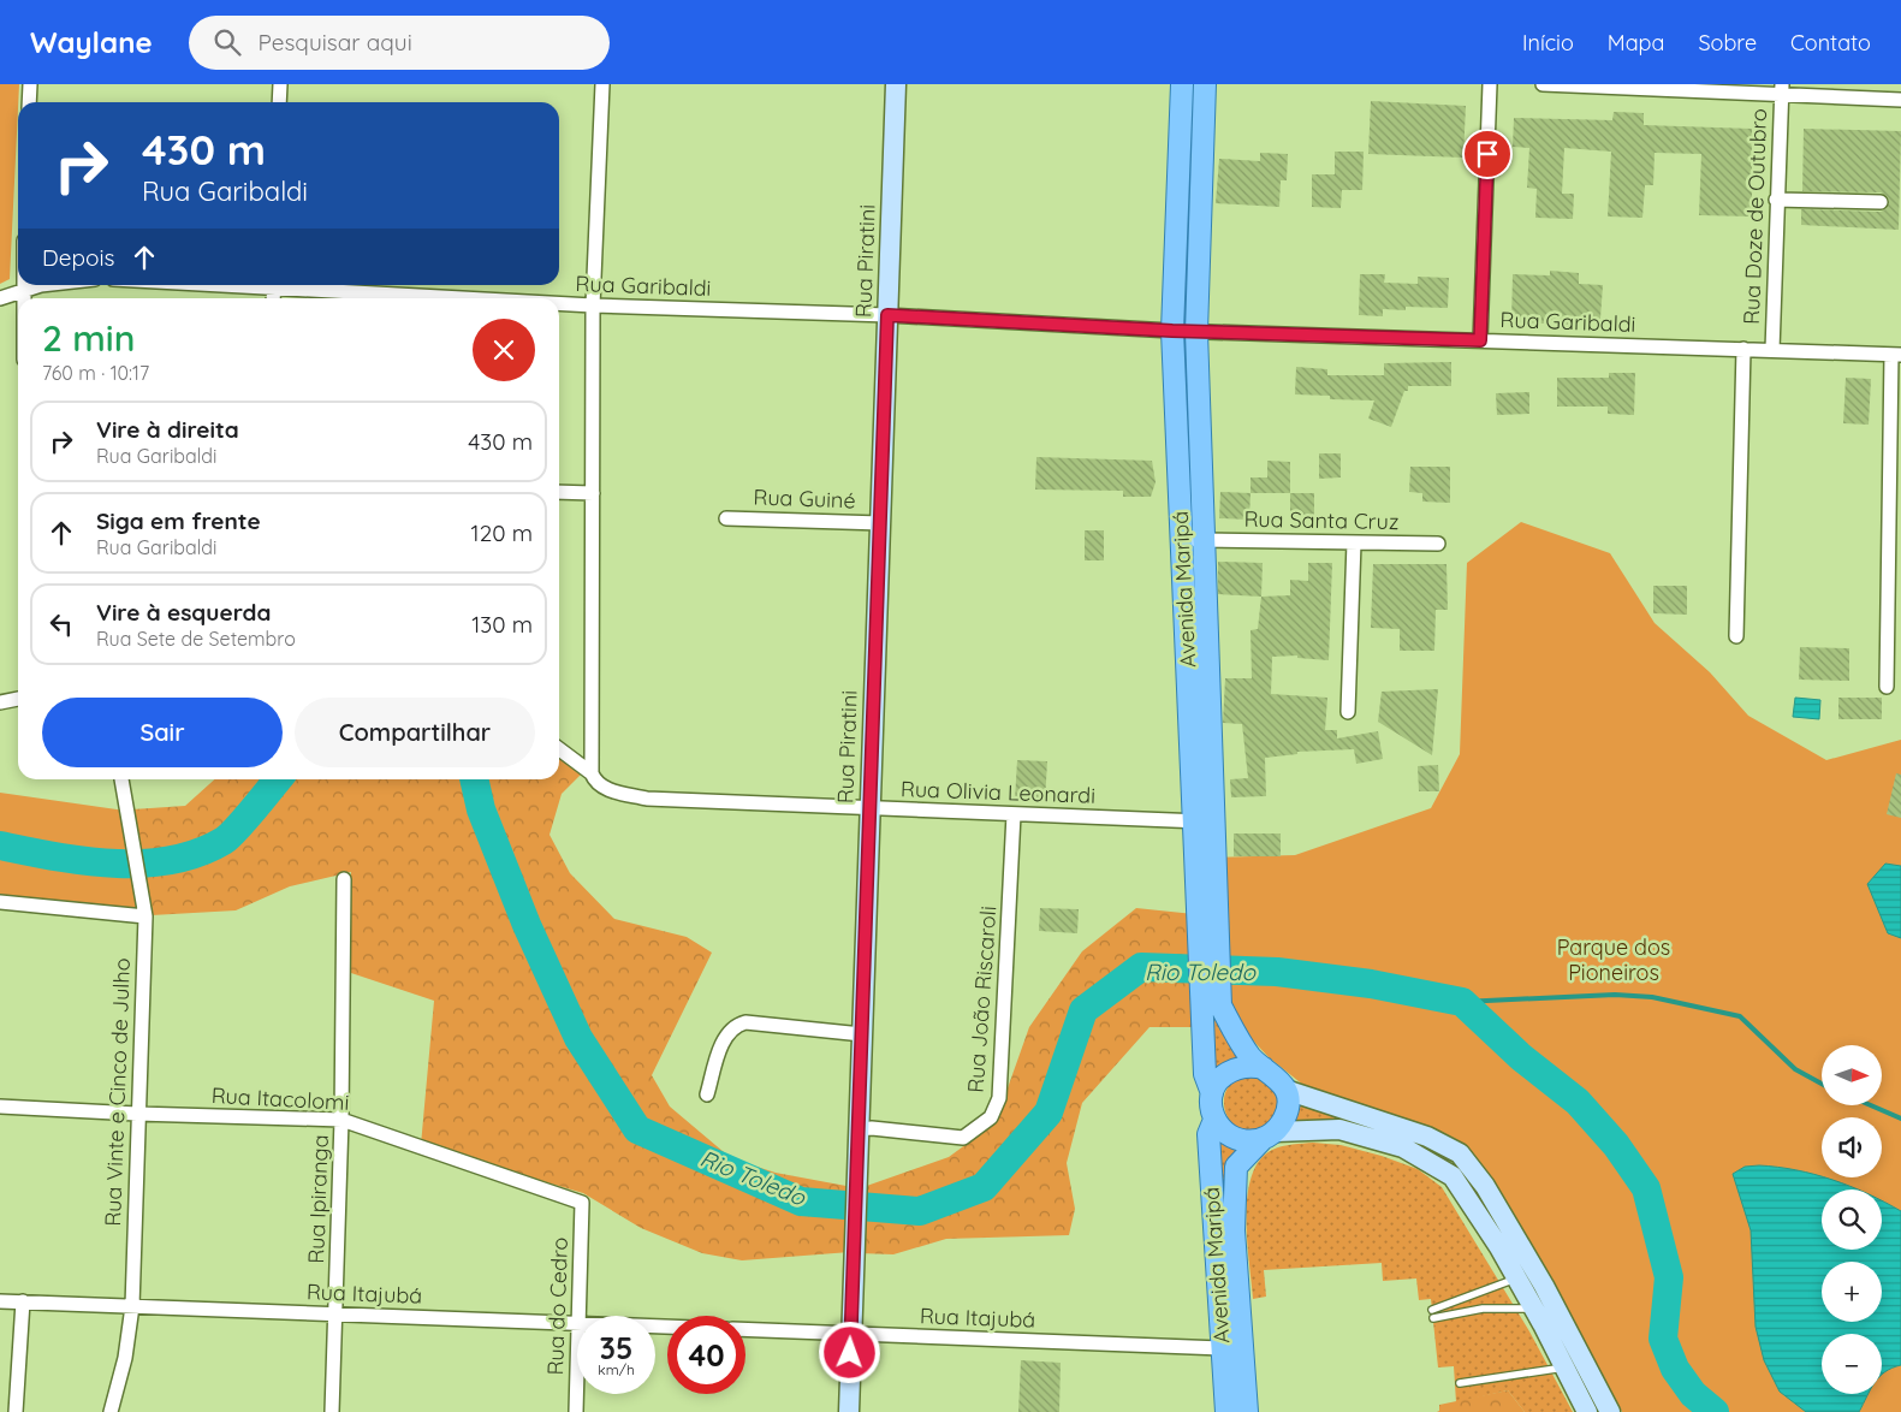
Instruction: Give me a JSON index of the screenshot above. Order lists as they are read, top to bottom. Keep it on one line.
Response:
{"streets":{"main road":["Avenida Maripá"],"street":["Rua Doze de Outubro","Rua Piratini","Rua Garibaldi","Rua Guiné","Rua Santa Cruz","Rua Olivia Leonardi","Rua João Riscaroli","Rua Vinte e Cinco de Julho","Rua Itacolomi","Rua Ipiranga","Rua Itajubá","Rua do Cedro"]},"crossings":[["Rua Doze de Outubro","Rua Garibaldi"],["Rua Piratini","Rua Garibaldi"],["Rua Piratini","Rua Guiné"],["Rua Piratini","Rua Olivia Leonardi"],["Rua Piratini","Rua João Riscaroli"],["Rua Piratini","Rua Itajubá"],["Rua Garibaldi","Avenida Maripá"],["Rua Santa Cruz","Avenida Maripá"],["Avenida Maripá","Rua Olivia Leonardi"],["Avenida Maripá","Rua Itajubá"],["Rua Olivia Leonardi","Rua João Riscaroli"],["Rua Vinte e Cinco de Julho","Rua Itacolomi"],["Rua Vinte e Cinco de Julho","Rua Itajubá"],["Rua Itacolomi","Rua Ipiranga"],["Rua Itacolomi","Rua do Cedro"],["Rua Ipiranga","Rua Itajubá"]],"water":["Rio Toledo"],"parks":["Parque dos Pioneiros"],"north":"right","page":{"header":"Waylane","search":"Pesquisar aqui","nav":["Início","Mapa","Sobre","Contato"],"turn":["430 m","Rua Garibaldi"],"then":"Depois","heading":["2 min","760 m · 10:17"],"list":[{"name":"Vire à direita","note":"Rua Garibaldi","value":"430 m"},{"name":"Siga em frente","note":"Rua Garibaldi","value":"120 m"},{"name":"Vire à esquerda","note":"Rua Sete de Setembro","value":"130 m"}],"buttons":["Sair","Compartilhar"],"map_buttons":["+","−"],"speed":"35 km/h","limit":"40"}}
